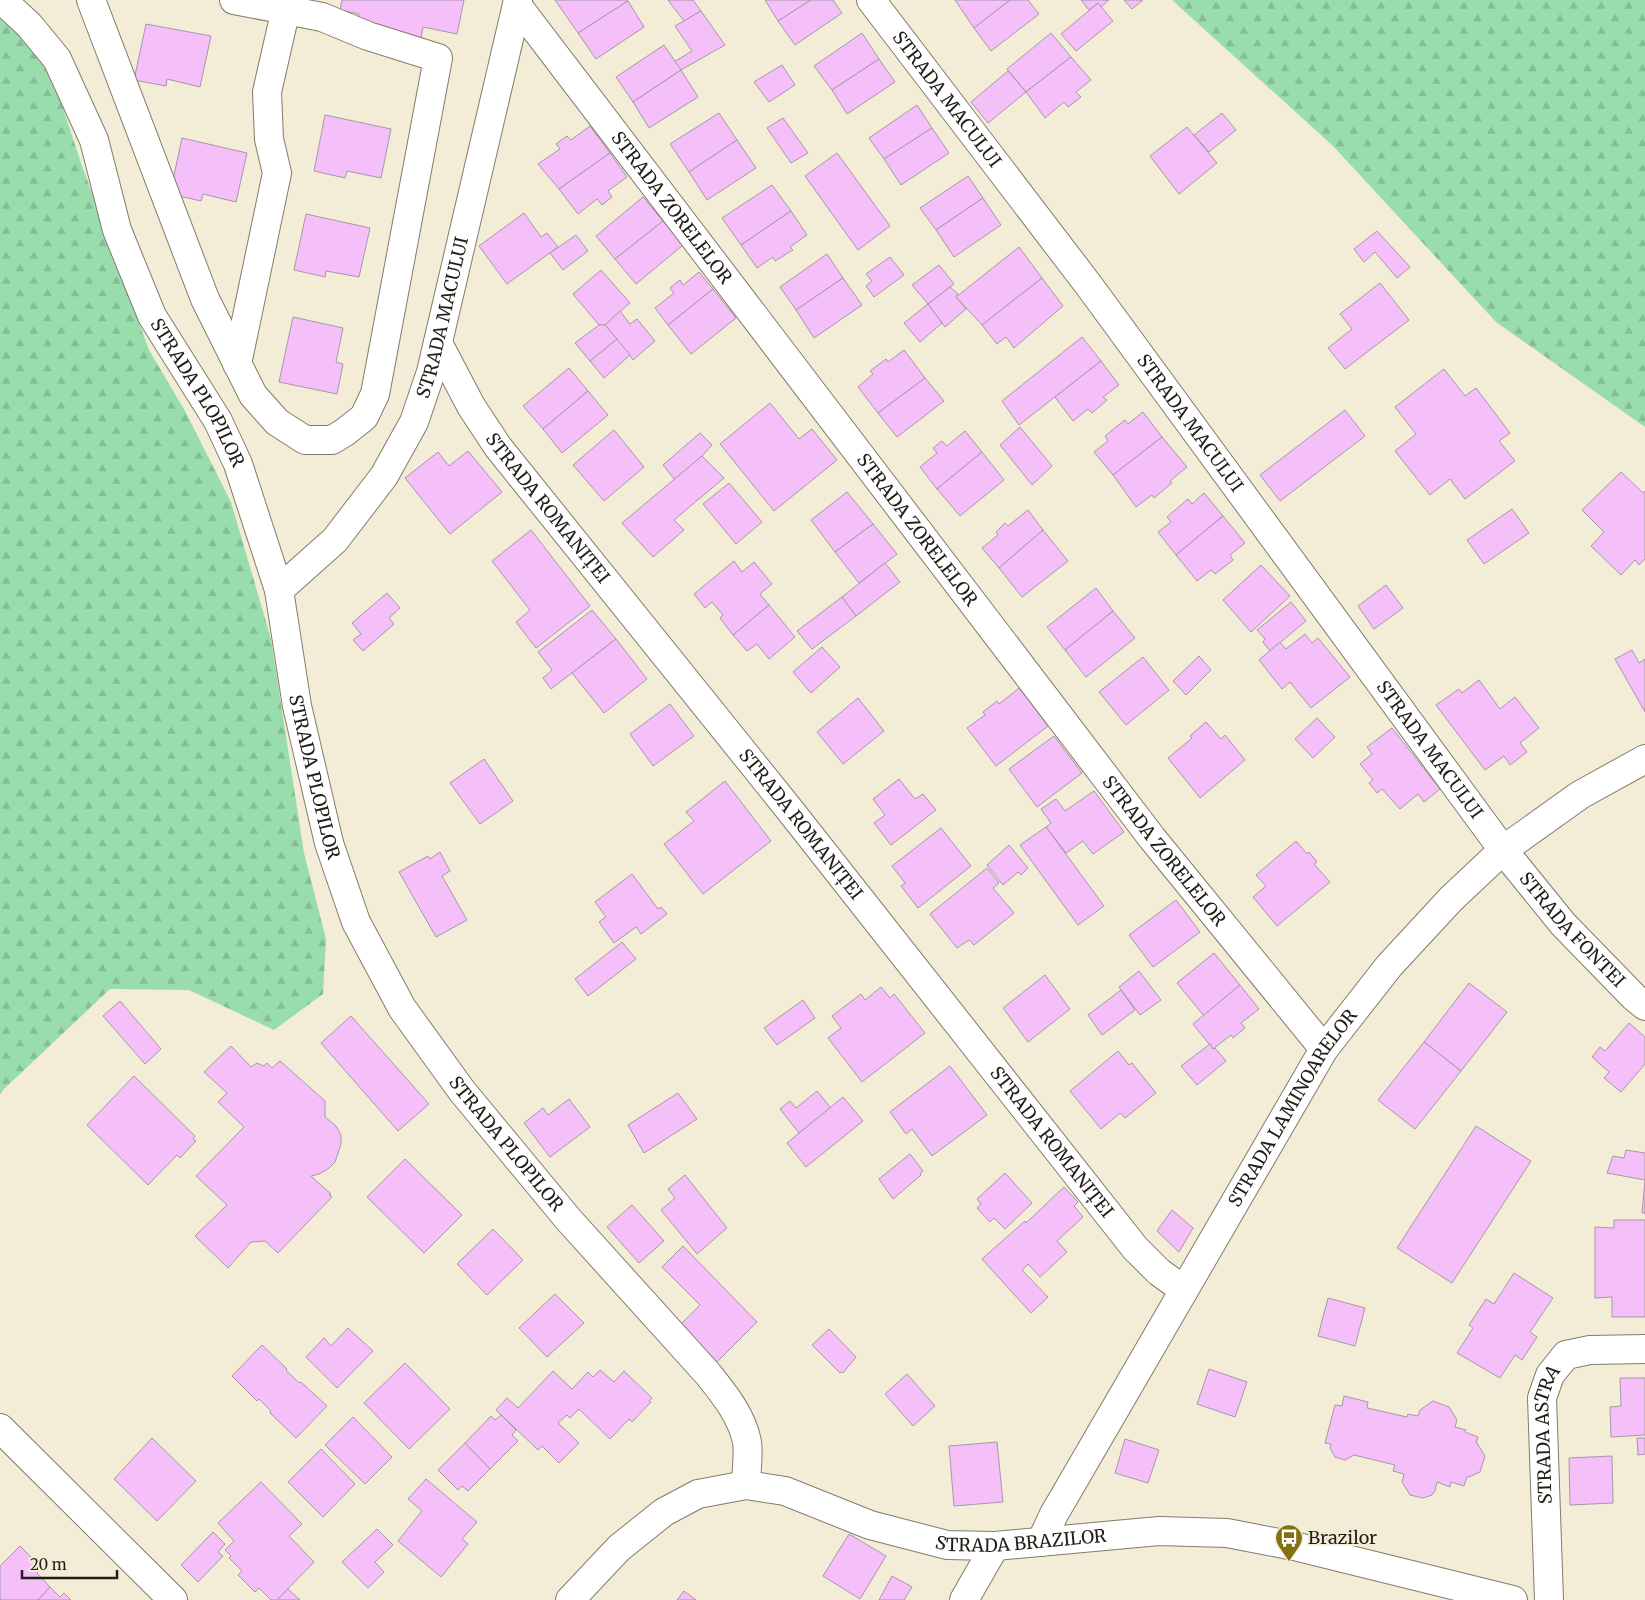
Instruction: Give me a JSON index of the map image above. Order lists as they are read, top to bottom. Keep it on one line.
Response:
{"streets":{"street":["STRADA MACULUI","STRADA ZORELELOR","STRADA PLOPILOR","STRADA ROMANIȚEI","STRADA FONTEI","STRADA LAMINOARELOR","STRADA ASTRA","STRADA BRAZILOR"]},"crossings":[["STRADA MACULUI","STRADA ZORELELOR"],["STRADA MACULUI","STRADA PLOPILOR"],["STRADA MACULUI","STRADA ROMANIȚEI"],["STRADA MACULUI","STRADA FONTEI"],["STRADA MACULUI","STRADA LAMINOARELOR"],["STRADA ZORELELOR","STRADA LAMINOARELOR"],["STRADA PLOPILOR","STRADA BRAZILOR"],["STRADA ROMANIȚEI","STRADA LAMINOARELOR"],["STRADA FONTEI","STRADA LAMINOARELOR"],["STRADA LAMINOARELOR","STRADA BRAZILOR"]],"places":{"bus stop":["Brazilor"]},"scale_bar":"20 m"}
